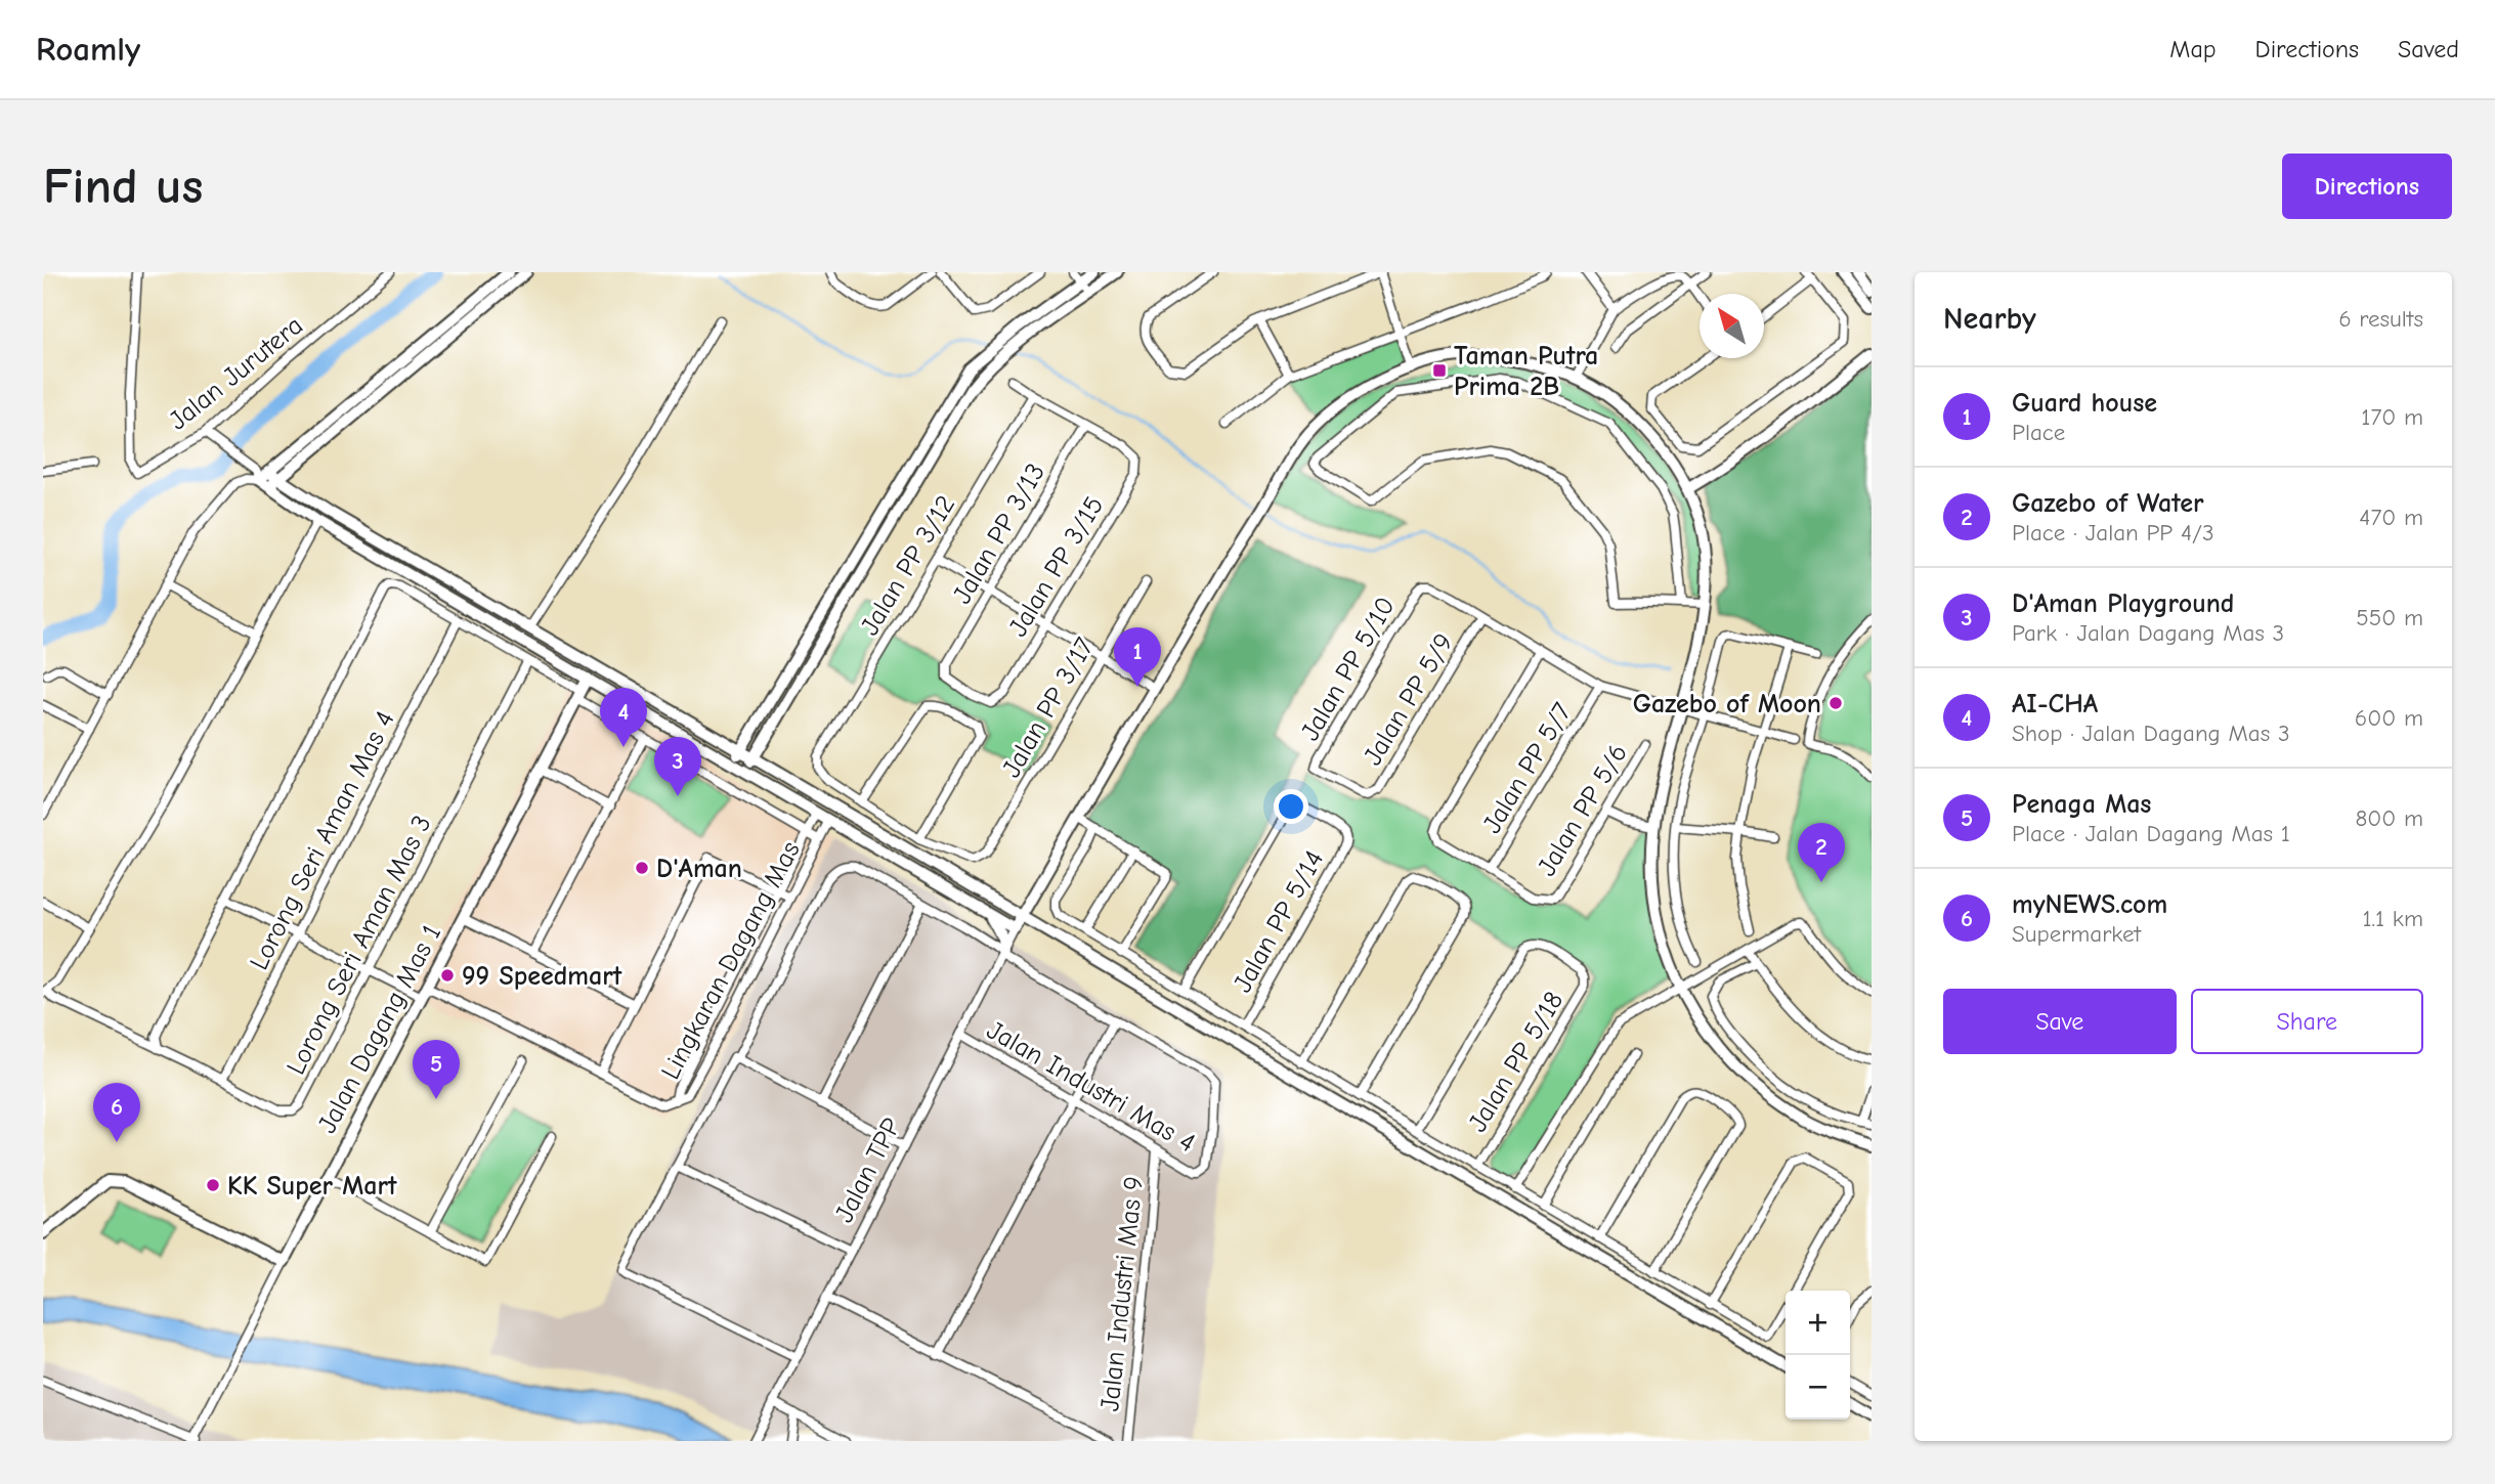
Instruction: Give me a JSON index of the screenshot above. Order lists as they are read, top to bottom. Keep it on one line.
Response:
{"streets":{"street":["Jalan Jurutera","Jalan PP 3/13","Jalan PP 3/12","Jalan PP 3/15","Jalan PP 5/10","Jalan PP 5/9","Jalan PP 3/17","Jalan PP 5/7","Jalan PP 5/6","Lorong Seri Aman Mas 4","Jalan PP 5/14","Lorong Seri Aman Mas 3","Lingkaran Dagang Mas","Jalan Dagang Mas 1","Jalan PP 5/18","Jalan Industri Mas 4","Jalan TPP","Jalan Industri Mas 9"]},"crossings":[["Jalan PP 3/13","Jalan PP 3/15"],["Jalan PP 5/10","Jalan PP 5/9"],["Jalan PP 5/7","Jalan PP 5/6"],["Lorong Seri Aman Mas 4","Lorong Seri Aman Mas 3"],["Jalan Industri Mas 4","Jalan TPP"],["Jalan Industri Mas 4","Jalan Industri Mas 9"]],"places":{"transit":["Taman Putra Prima 2B"],"other":["Gazebo of Moon","D'Aman","99 Speedmart","KK Super Mart"]},"north":"top left","page":{"header":"Roamly","nav":["Map","Directions","Saved"],"buttons":["Directions",["Save","Share"]],"title":"Find us","heading":["Nearby","6 results"],"list":[{"mark":"1","name":"Guard house","note":"Place","value":"170 m"},{"mark":"2","name":"Gazebo of Water","note":"Place · Jalan PP 4/3","value":"470 m"},{"mark":"3","name":"D'Aman Playground","note":"Park · Jalan Dagang Mas 3","value":"550 m"},{"mark":"4","name":"AI-CHA","note":"Shop · Jalan Dagang Mas 3","value":"600 m"},{"mark":"5","name":"Penaga Mas","note":"Place · Jalan Dagang Mas 1","value":"800 m"},{"mark":"6","name":"myNEWS.com","note":"Supermarket","value":"1.1 km"}],"pins":["1","4","3","2","5","6"],"map_buttons":["+","−"]}}
